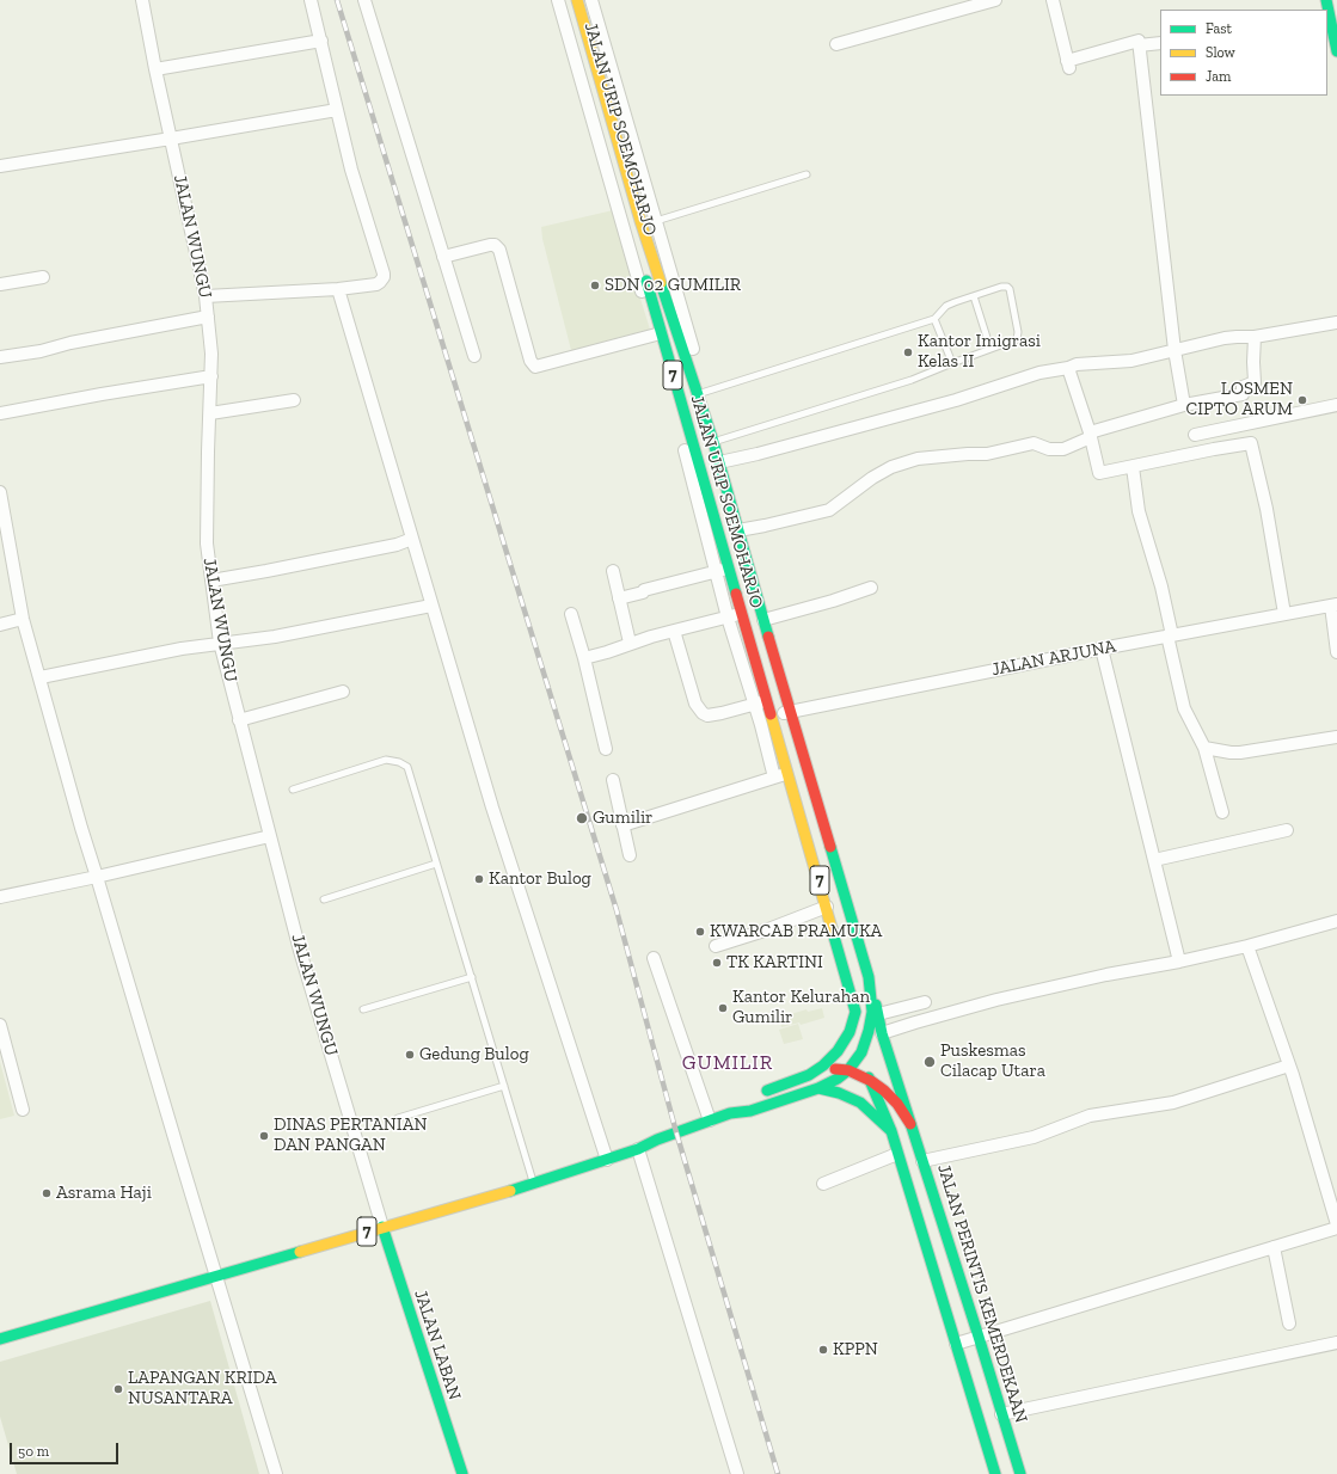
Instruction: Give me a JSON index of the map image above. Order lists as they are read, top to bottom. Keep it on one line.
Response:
{"streets":{"main road":["JALAN URIP SOEMOHARJO","7","JALAN PERINTIS KEMERDEKAAN","JALAN LABAN"],"street":["JALAN WUNGU","JALAN ARJUNA"]},"crossings":[["JALAN URIP SOEMOHARJO","7"],["JALAN URIP SOEMOHARJO","JALAN ARJUNA"],["JALAN WUNGU","7"],["JALAN WUNGU","JALAN LABAN"],["7","JALAN ARJUNA"],["7","JALAN LABAN"]],"districts":["GUMILIR"],"places":["SDN 02 GUMILIR","Kantor Imigrasi Kelas II","LOSMEN CIPTO ARUM","Gumilir","Kantor Bulog","KWARCAB PRAMUKA","TK KARTINI","Kantor Kelurahan Gumilir","Gedung Bulog","Puskesmas Cilacap Utara","DINAS PERTANIAN DAN PANGAN","Asrama Haji","KPPN","LAPANGAN KRIDA NUSANTARA"],"legend":["Fast","Slow","Jam"],"scale_bar":"50 m"}
